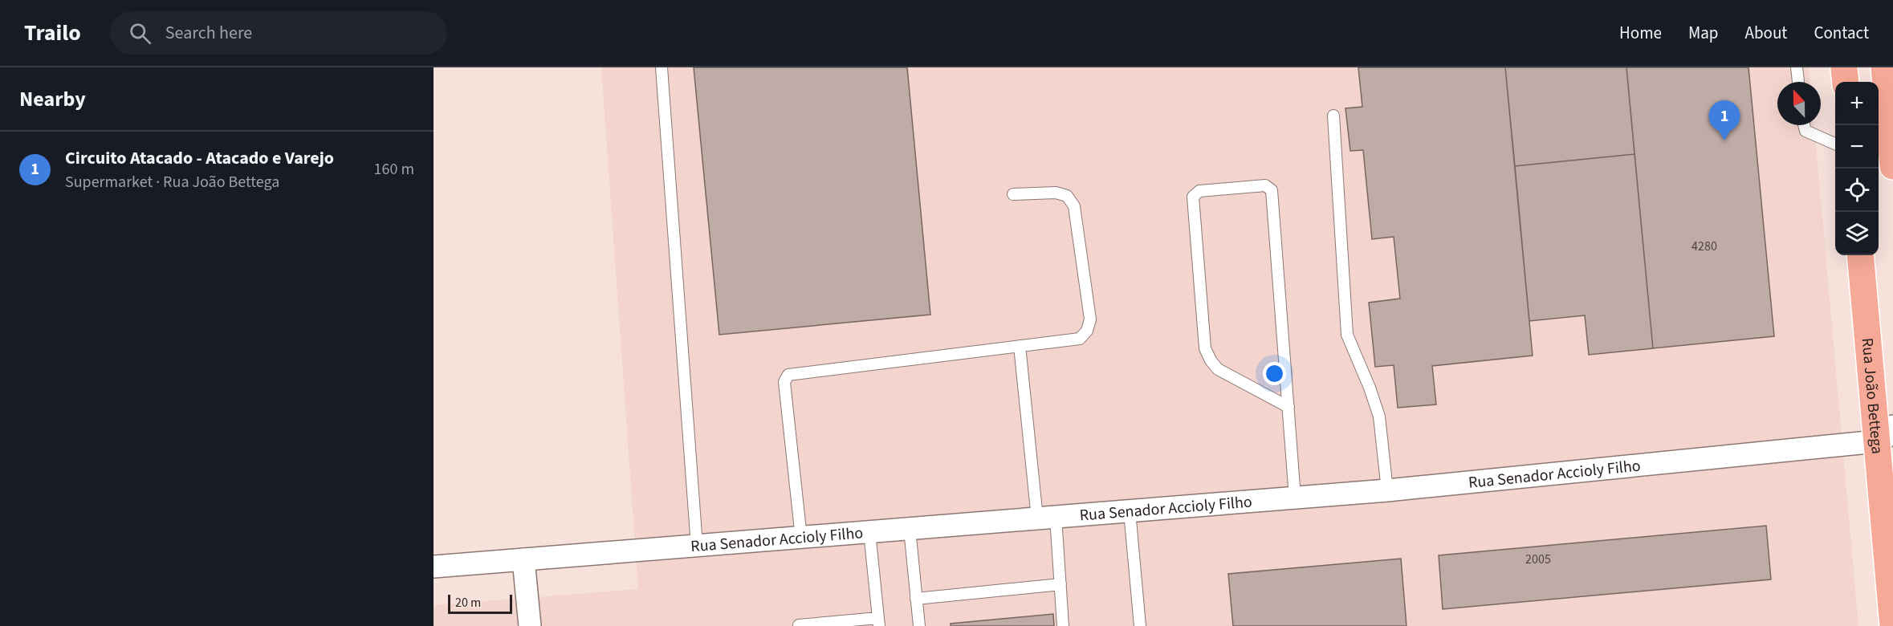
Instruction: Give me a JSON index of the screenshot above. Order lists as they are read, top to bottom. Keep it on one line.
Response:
{"streets":{"main road":["Rua João Bettega"],"street":["Rua Senador Accioly Filho"]},"crossings":[["Rua João Bettega","Rua Senador Accioly Filho"]],"house_numbers":["4280","2005"],"scale_bar":"20 m","north":"top","page":{"header":"Trailo","search":"Search here","nav":["Home","Map","About","Contact"],"heading":"Nearby","map_buttons":["+","−"],"pins":"1","list":[{"mark":"1","name":"Circuito Atacado - Atacado e Varejo","note":"Supermarket · Rua João Bettega","value":"160 m"}],"scale":"20 m"}}
